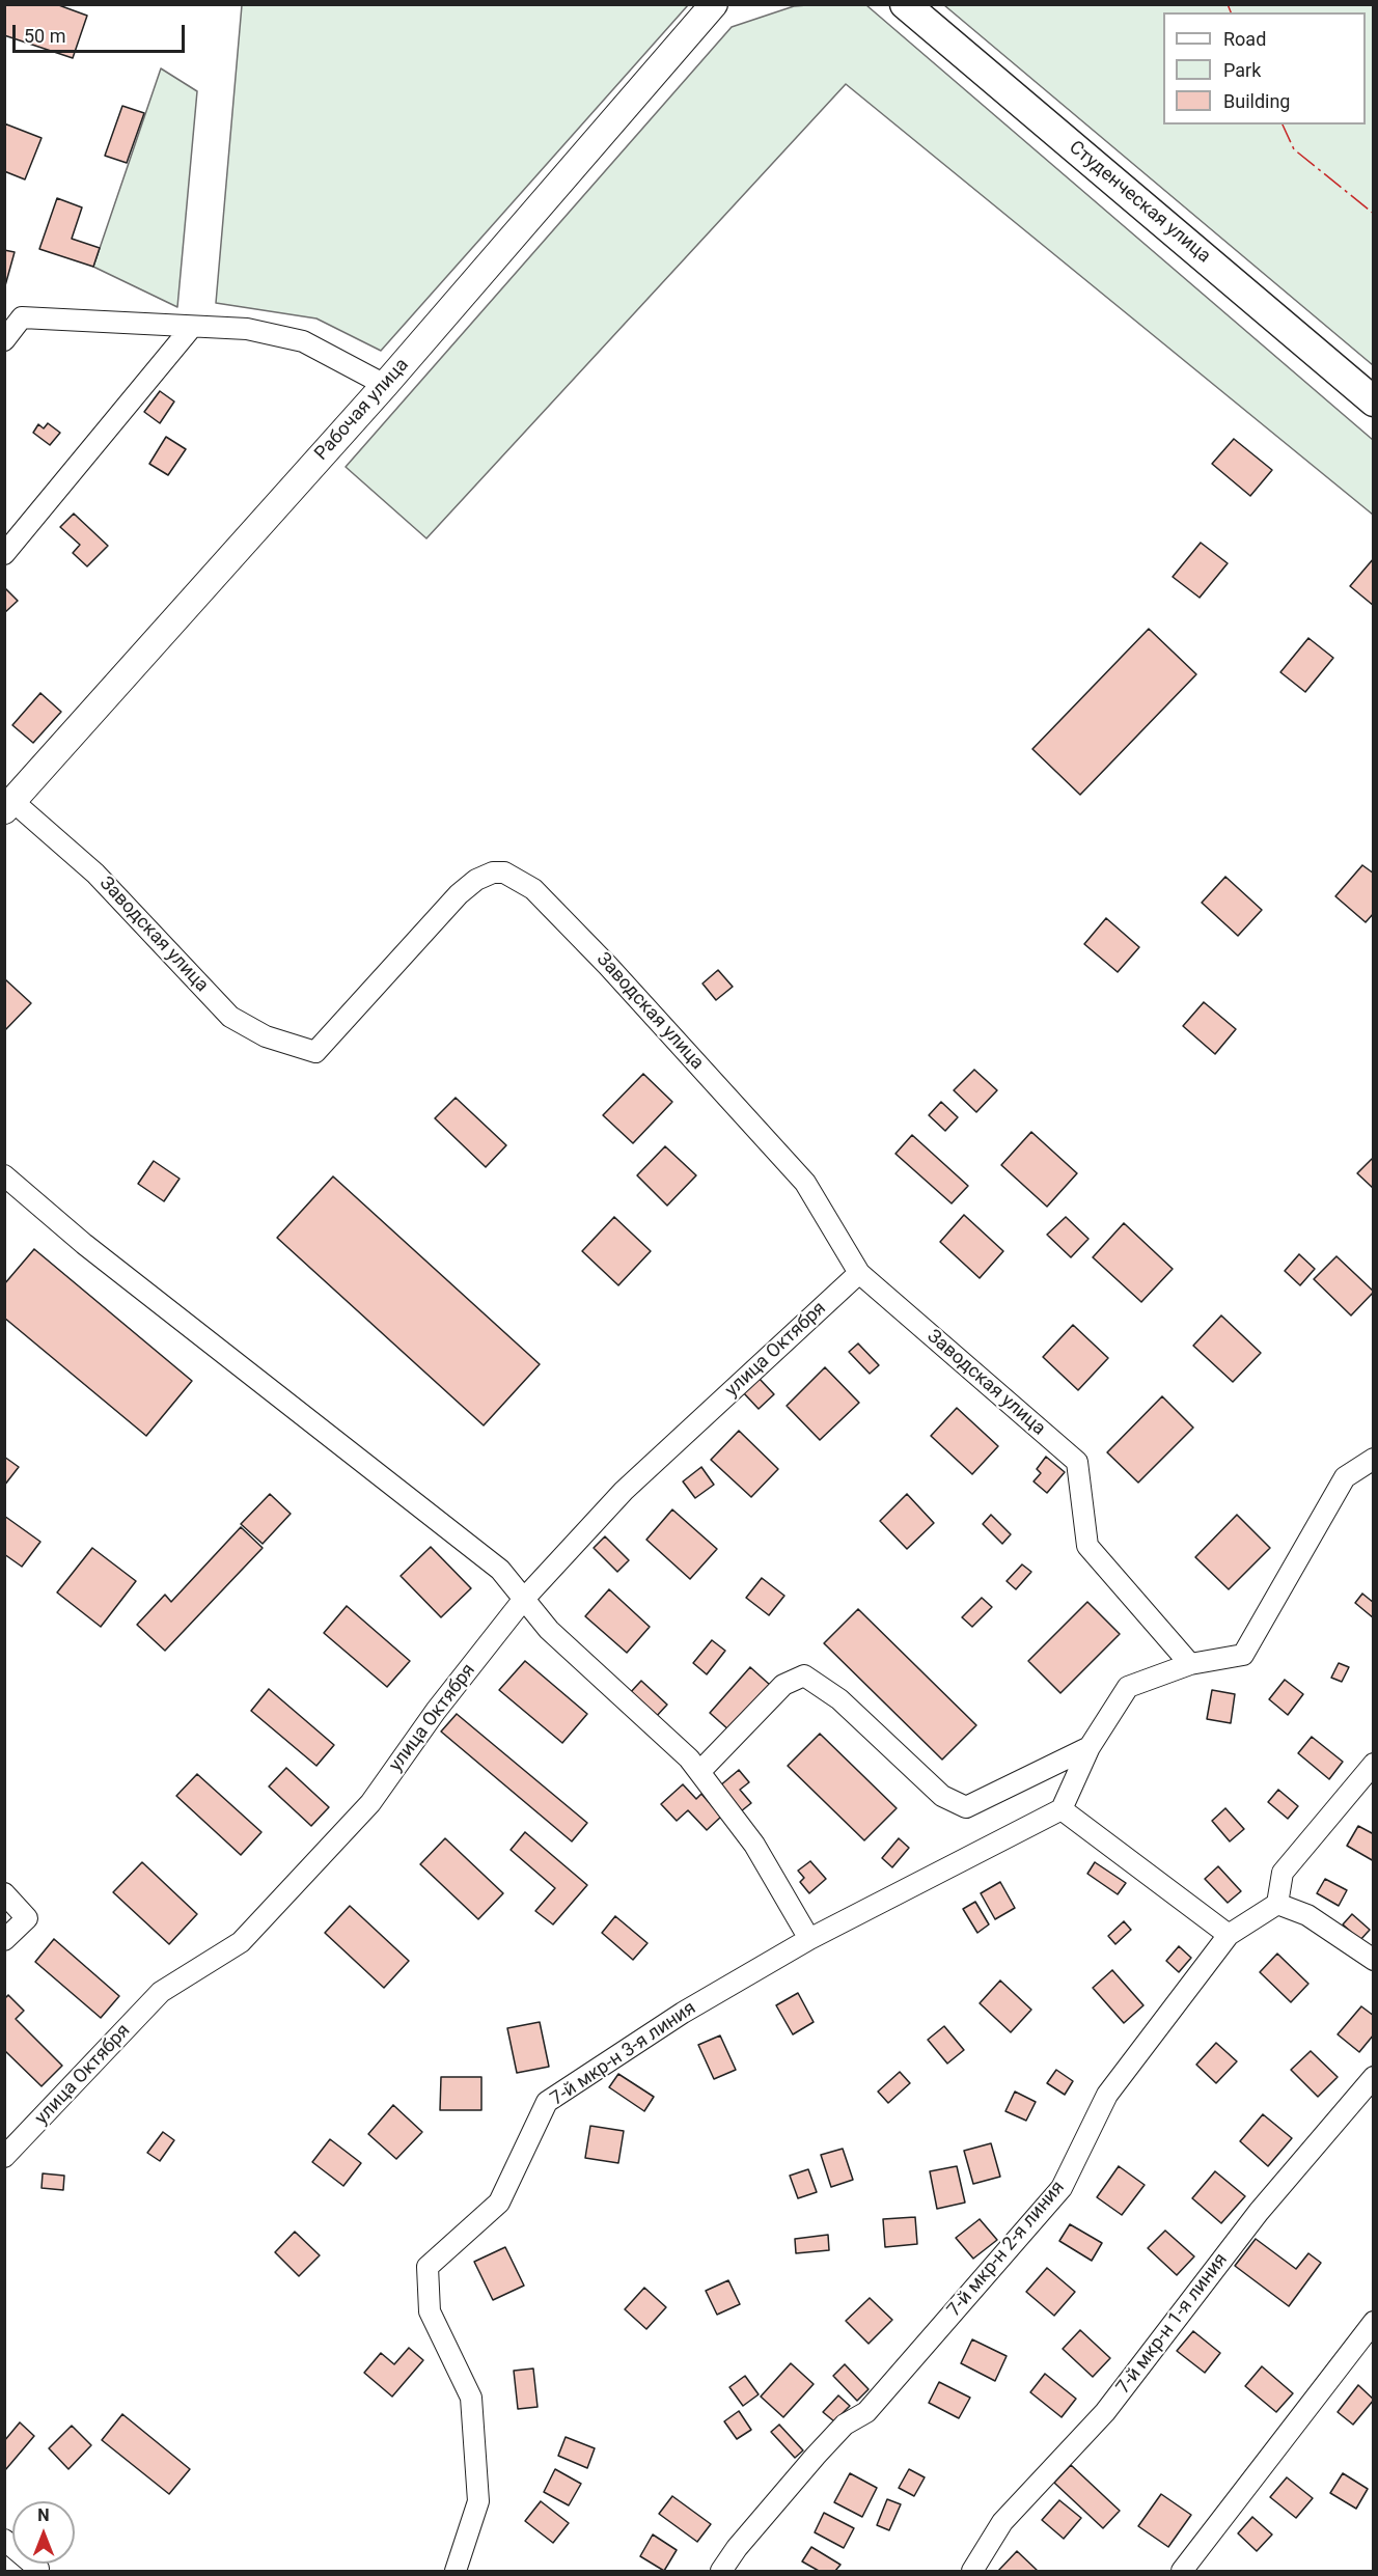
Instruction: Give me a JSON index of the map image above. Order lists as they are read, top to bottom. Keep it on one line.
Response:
{"streets":{"main road":["Студенческая улица"],"street":["Рабочая улица","Заводская улица","улица Октября","7-й мкр-н 3-я линия","7-й мкр-н 2-я линия","7-й мкр-н 1-я линия"]},"crossings":[["Рабочая улица","Заводская улица"],["Заводская улица","улица Октября"]],"legend":["Road","Park","Building"],"scale_bar":"50 m","north":"top"}
